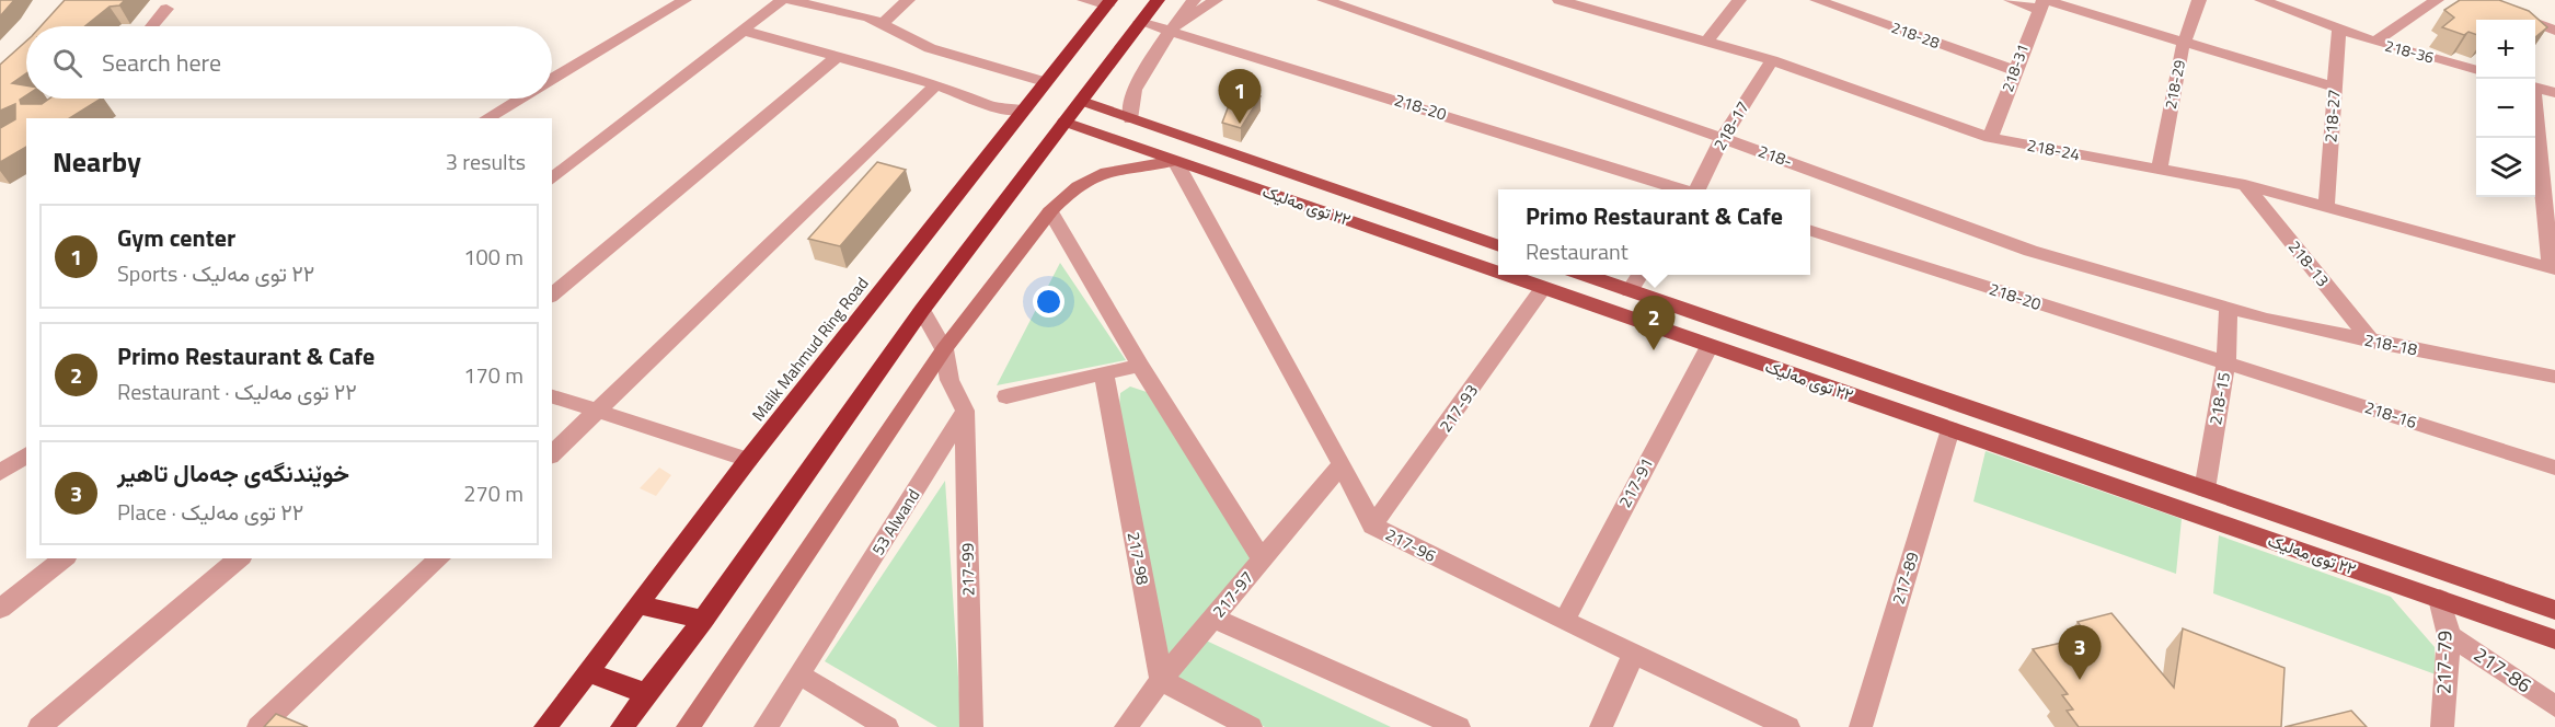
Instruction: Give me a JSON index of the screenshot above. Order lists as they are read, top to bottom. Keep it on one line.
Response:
{"streets":{"highway":["Malik Mahmud Ring Road"],"main road":["٢٢ توی مەلیک"],"street":["218-28","218-36","218-31","218-29","218-20","218-27","218-17","218-24","218-","218-13","218-18","218-15","217-93","218-16","217-91","53 Alwand","217-96","217-98","217-99","217-89","217-97","217-79","217-86"]},"crossings":[["218-28","218-31"],["218-36","218-27"],["218-31","218-24"],["218-29","218-24"],["218-20","218-15"],["218-20","218-16"],["218-27","218-24"],["218-17","218-24"],["218-17","218-"],["218-24","218-13"],["218-","218-18"],["218-","218-15"],["٢٢ توی مەلیک","218-15"],["٢٢ توی مەلیک","217-93"],["٢٢ توی مەلیک","217-91"],["٢٢ توی مەلیک","217-96"],["٢٢ توی مەلیک","217-89"],["٢٢ توی مەلیک","217-79"],["218-13","218-18"],["218-18","218-15"],["218-15","218-16"],["217-93","217-96"],["217-91","217-96"],["53 Alwand","217-99"],["217-96","217-97"],["217-98","217-97"],["217-79","217-86"]],"page":{"map_buttons":["+","−"],"search":"Search here","pins":["1","2","3"],"heading":["Nearby","3 results"],"popup":["Primo Restaurant & Cafe","Restaurant"],"list":[{"mark":"1","name":"Gym center","note":"Sports · ٢٢ توی مەلیک","value":"100 m"},{"mark":"2","name":"Primo Restaurant & Cafe","note":"Restaurant · ٢٢ توی مەلیک","value":"170 m"},{"mark":"3","name":"خوێندنگەی جەمال تاهیر","note":"Place · ٢٢ توی مەلیک","value":"270 m"}]}}
